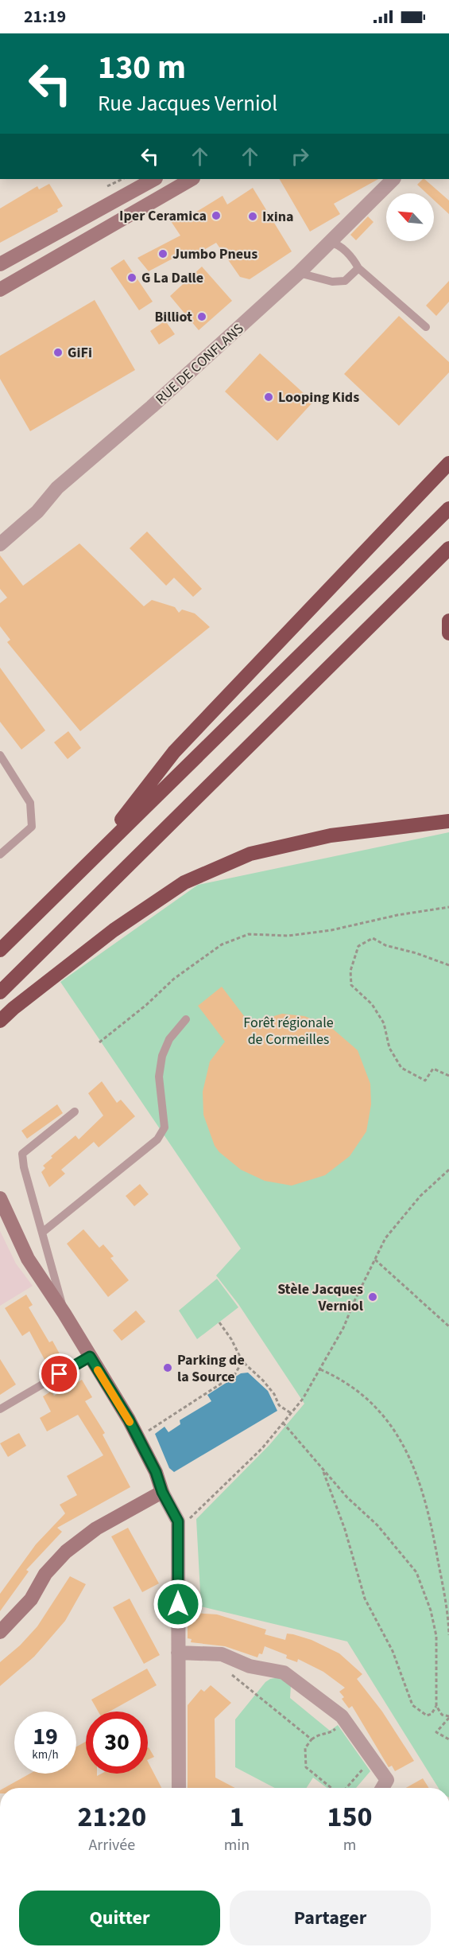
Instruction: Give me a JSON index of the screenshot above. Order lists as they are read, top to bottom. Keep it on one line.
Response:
{"streets":{"street":["RUE DE CONFLANS"]},"parks":["Forêt régionale de Cormeilles"],"places":["Iper Ceramica","Ixina","Jumbo Pneus","G La Dalle","Billiot","GiFi","Looping Kids","Stèle Jacques Verniol","Parking de la Source"],"north":"top left","page":{"status":"21:19","turn":["130 m","Rue Jacques Verniol"],"speed":"19 km/h","limit":"30","eta":["21:20","Arrivée","1","min","150","m"],"buttons":["Quitter","Partager"]}}
